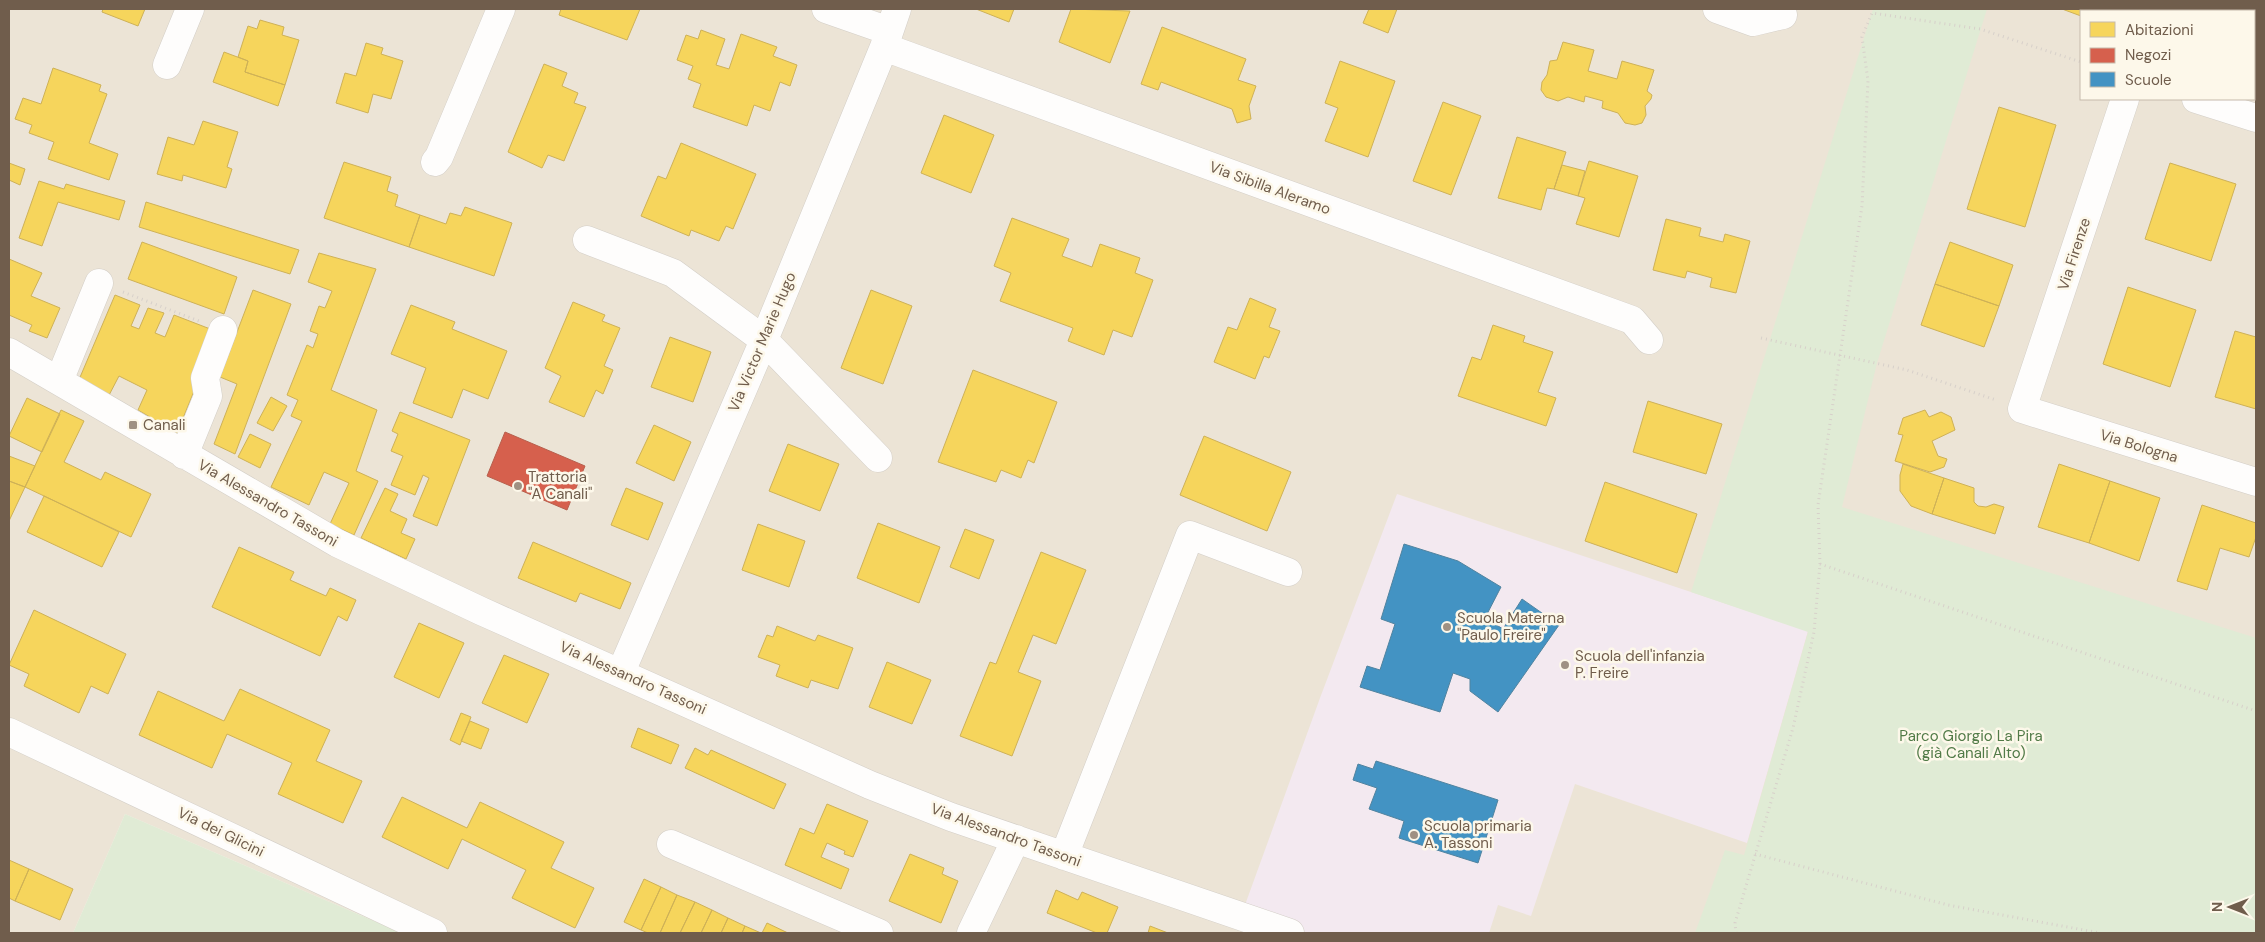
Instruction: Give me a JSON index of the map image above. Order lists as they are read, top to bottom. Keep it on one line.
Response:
{"streets":{"street":["Via Sibilla Aleramo","Via Firenze","Via Victor Marie Hugo","Via Bologna","Via Alessandro Tassoni","Via dei Glicini"]},"crossings":[["Via Sibilla Aleramo","Via Victor Marie Hugo"],["Via Firenze","Via Bologna"],["Via Victor Marie Hugo","Via Alessandro Tassoni"]],"parks":["Parco Giorgio La Pira (già Canali Alto)"],"places":{"transit":["Canali"],"other":["Trattoria \"A Canali\"","Scuola Materna \"Paulo Freire\"","Scuola dell'infanzia P. Freire","Scuola primaria A. Tassoni"]},"legend":["Abitazioni","Negozi","Scuole"],"north":"left"}
